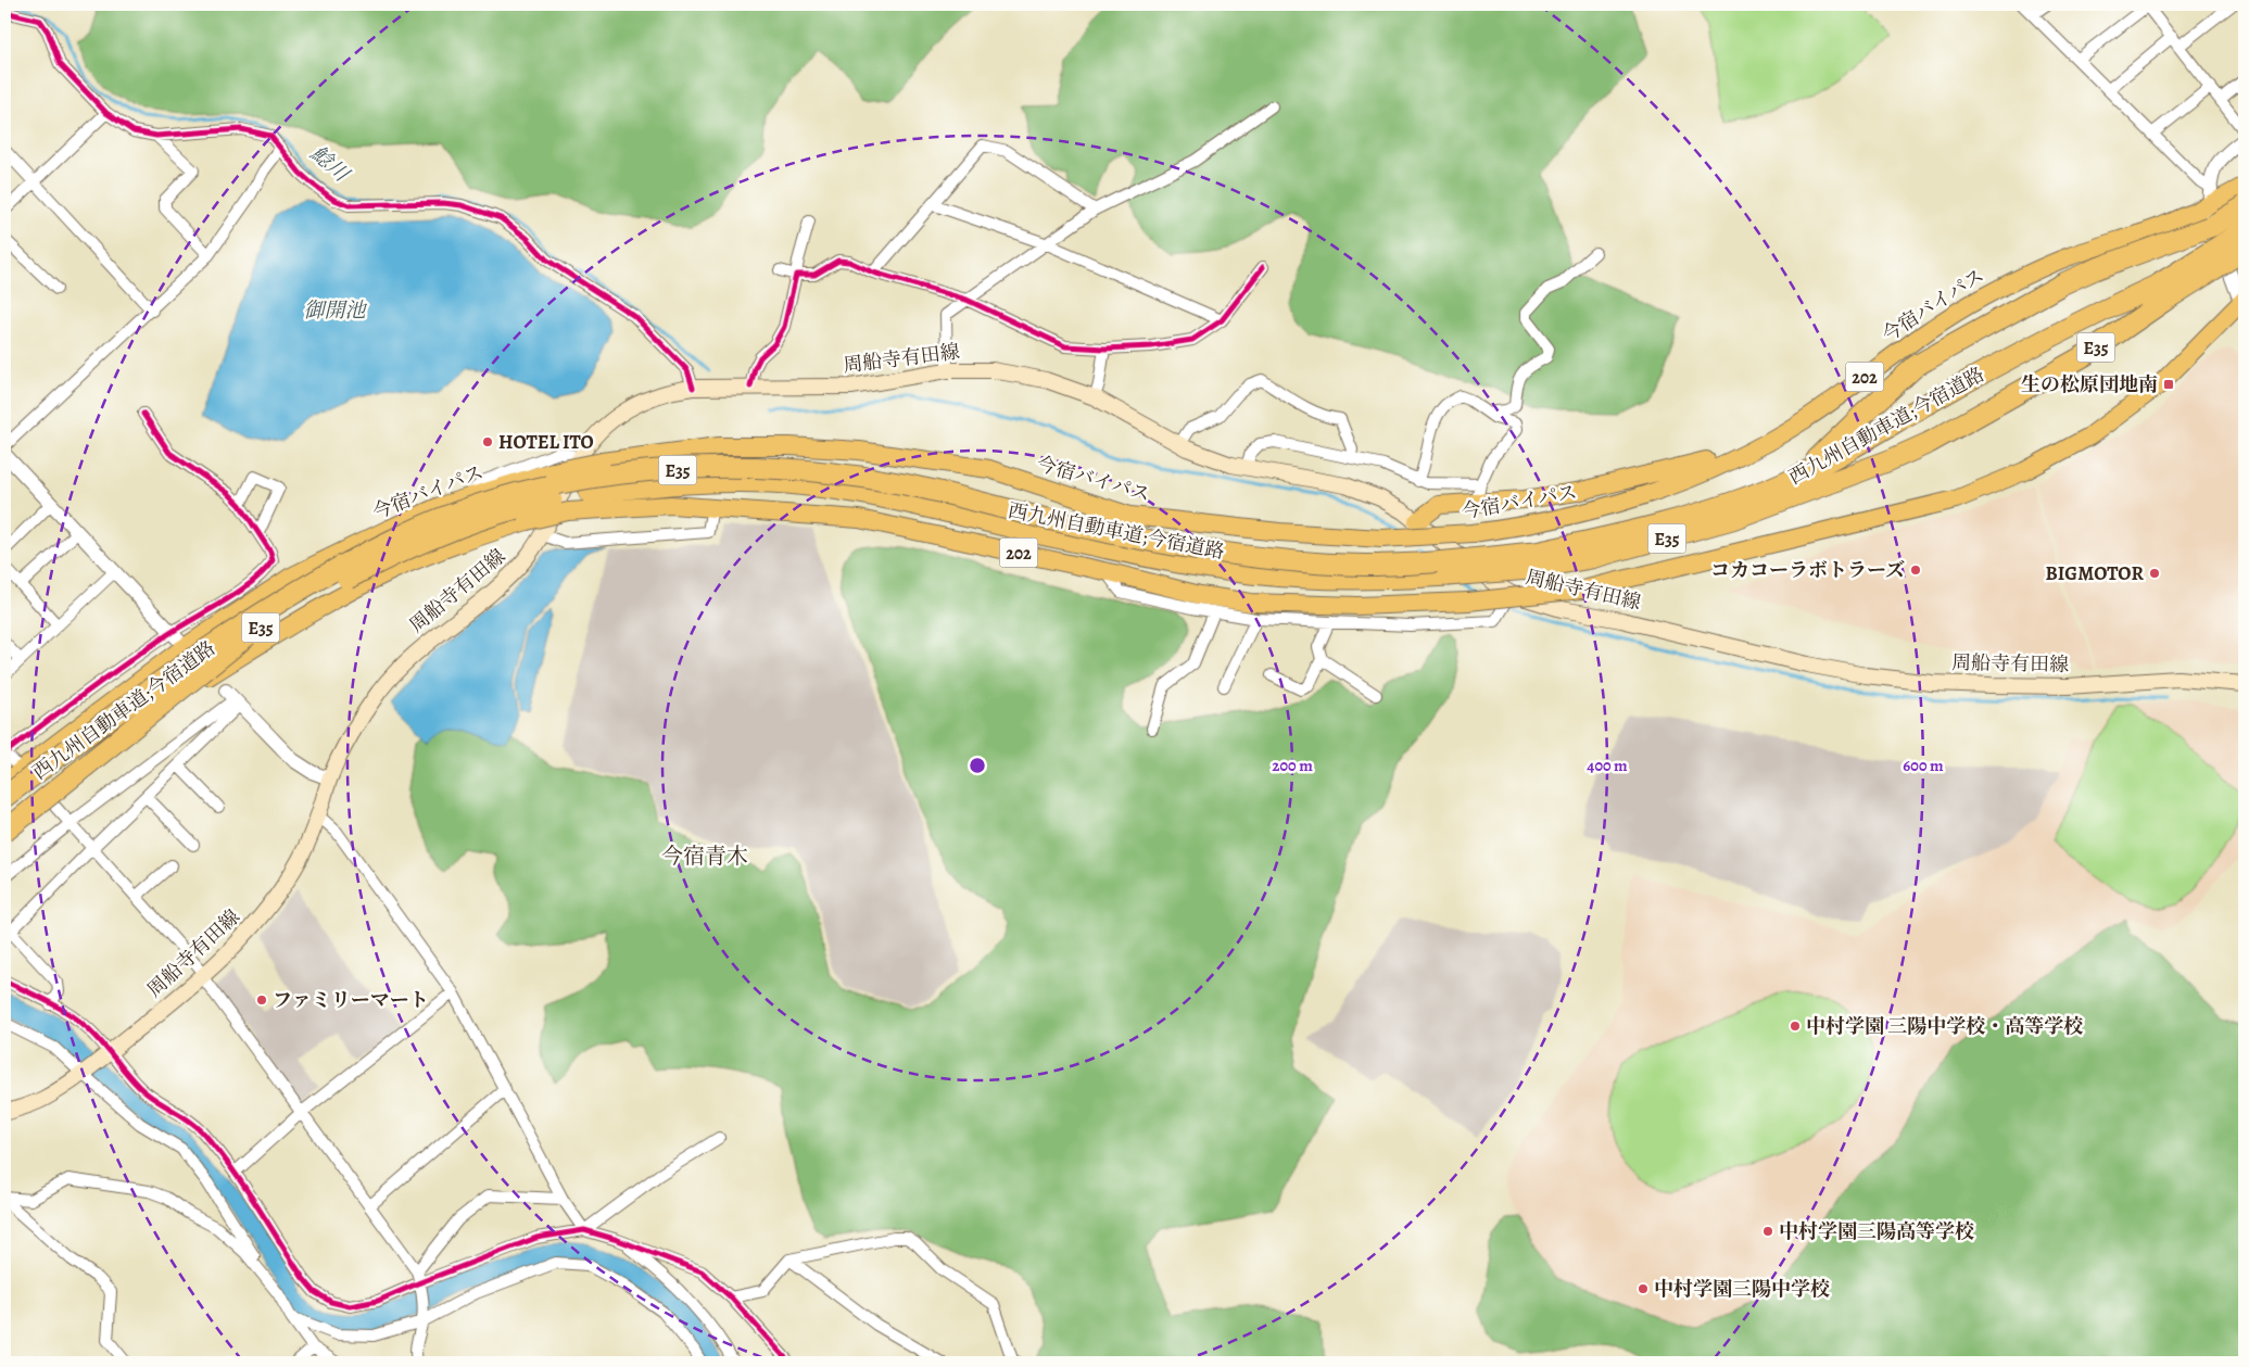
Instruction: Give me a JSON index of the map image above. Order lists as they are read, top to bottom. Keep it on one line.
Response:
{"streets":{"highway":["今宿バイパス","E35","202","西九州自動車道;今宿道路"],"main road":["周船寺有田線"]},"districts":["今宿青木"],"water":["鯰川","御開池"],"places":{"transit":["生の松原団地南"],"other":["HOTEL ITO","コカコーラボトラーズ","BIGMOTOR","ファミリーマート","中村学園 三陽中学校・高等学校","中村学園三陽高等学校","中村学園三陽中学校"]},"rings":["200 m","400 m","600 m"]}
